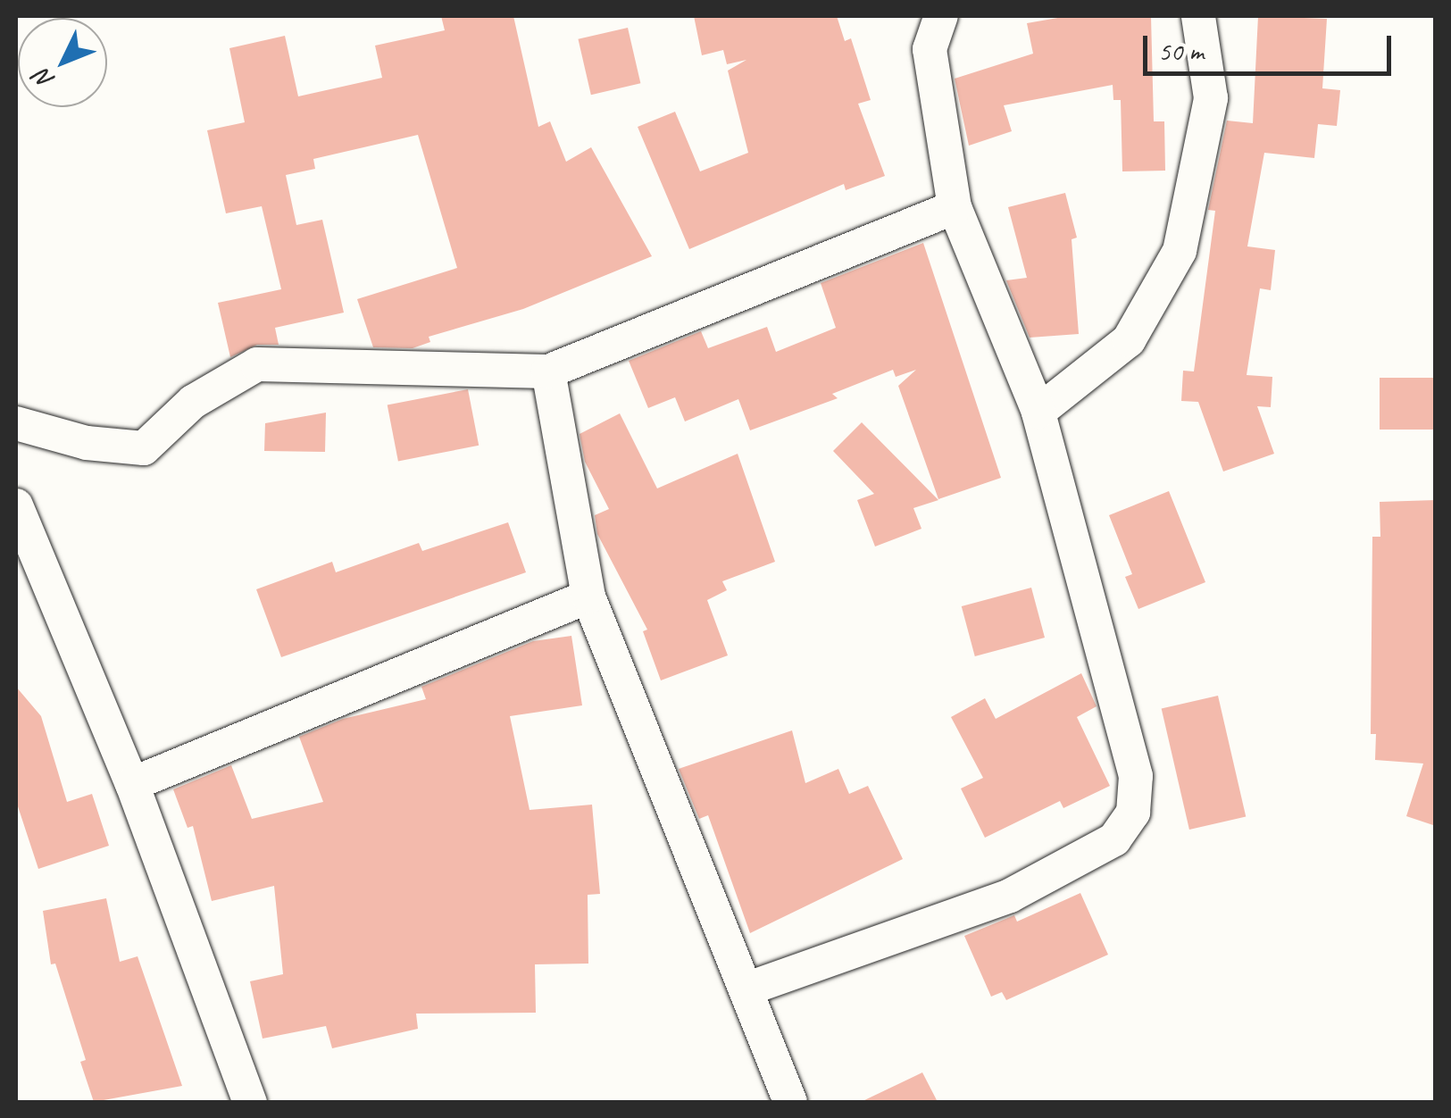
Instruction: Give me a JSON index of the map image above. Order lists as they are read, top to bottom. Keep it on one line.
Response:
{"scale_bar":"50 m","north":"bottom left"}
